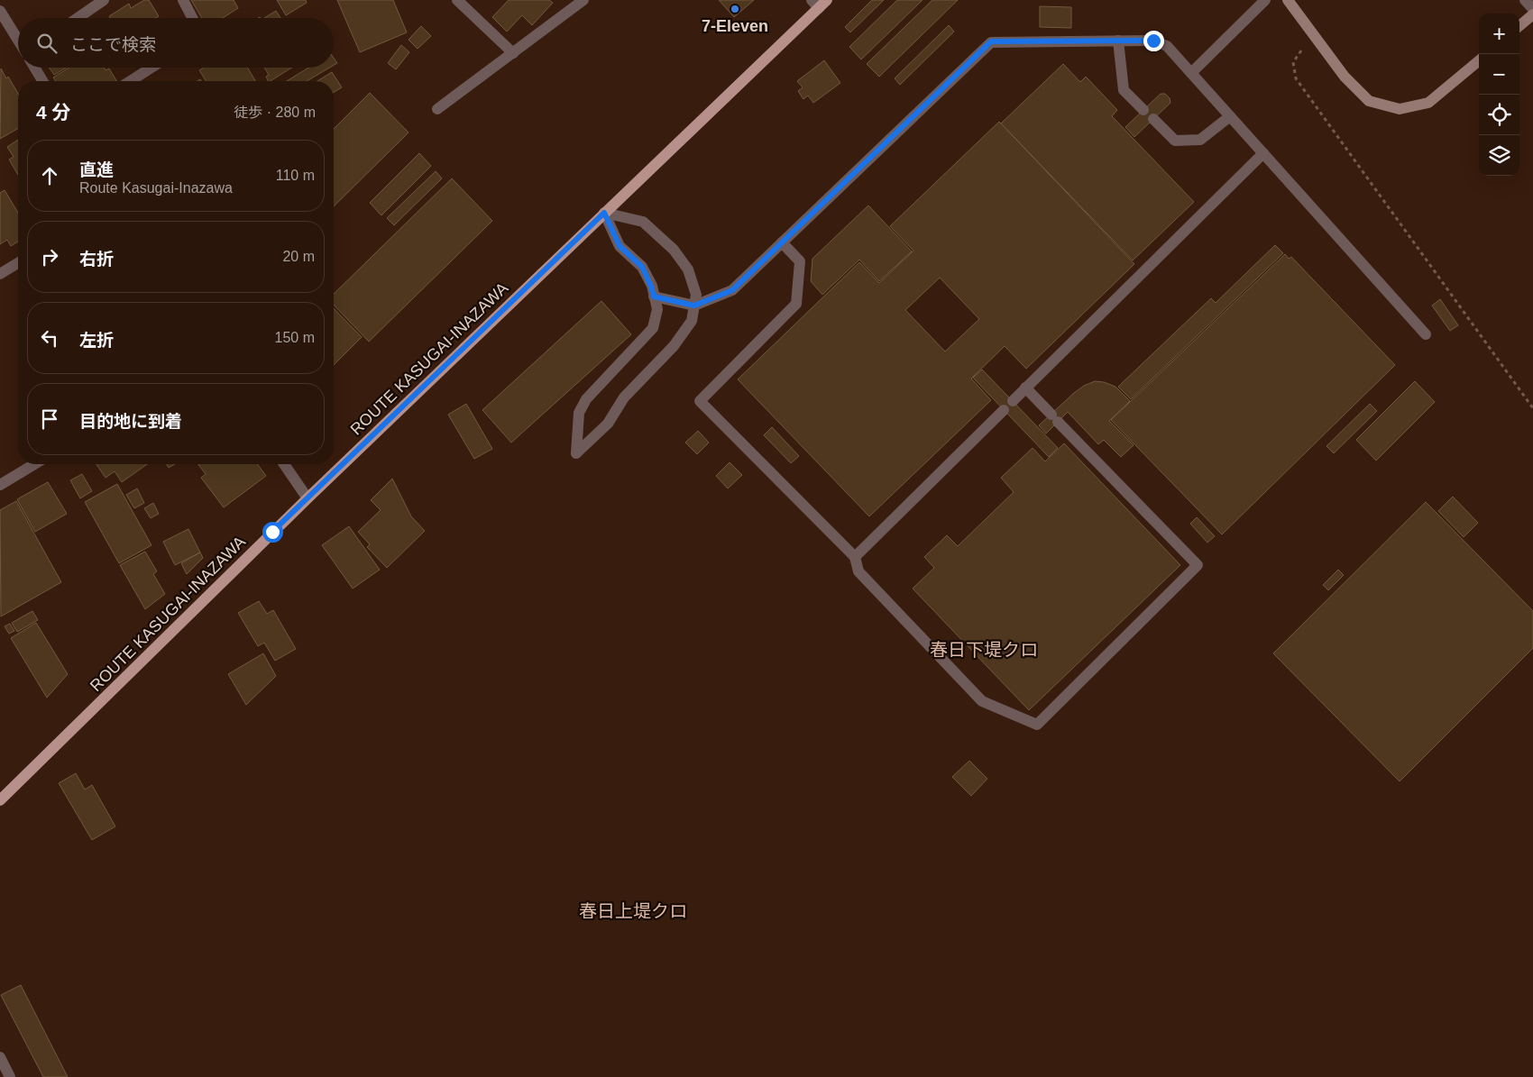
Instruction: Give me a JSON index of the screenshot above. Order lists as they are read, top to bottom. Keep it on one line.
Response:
{"streets":{"main road":["ROUTE KASUGAI-INAZAWA"]},"districts":["春日下堤クロ","春日上堤クロ"],"places":["7-Eleven"],"page":{"map_buttons":["+","−"],"search":"ここで検索","heading":["4 分","徒歩 · 280 m"],"list":[["直進","Route Kasugai-Inazawa","110 m"],["右折","20 m"],["左折","150 m"],"目的地に到着"]}}
